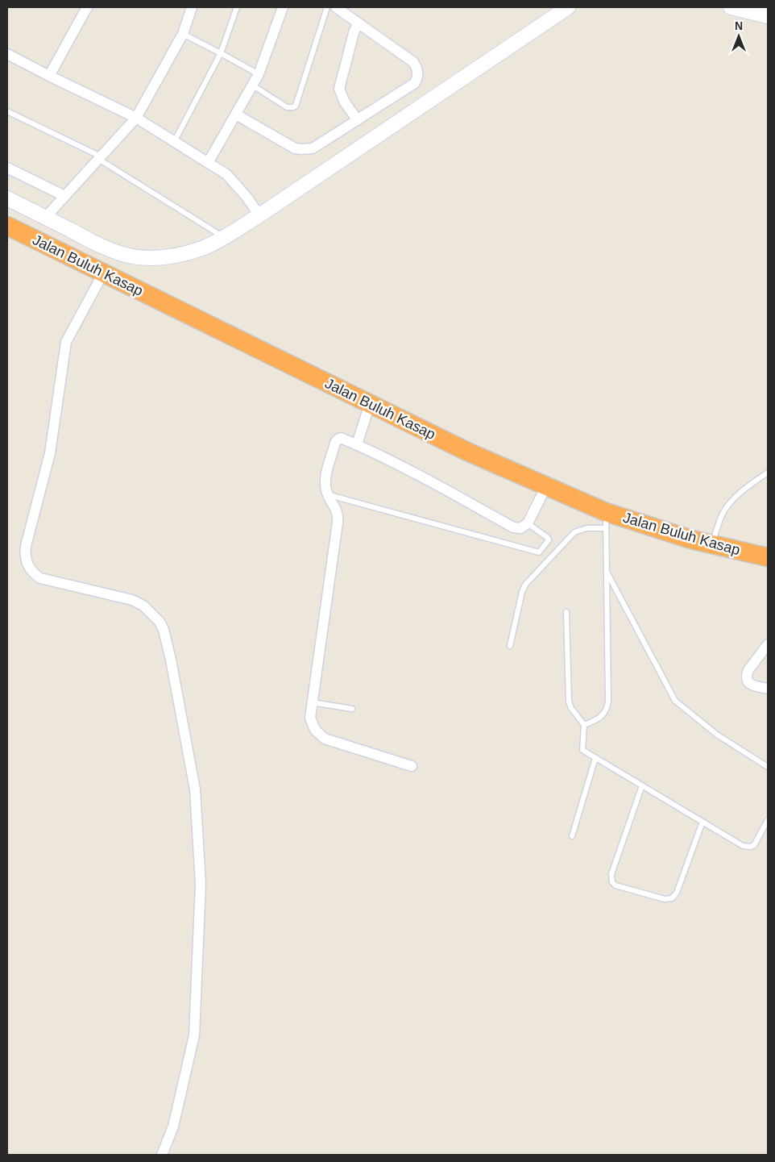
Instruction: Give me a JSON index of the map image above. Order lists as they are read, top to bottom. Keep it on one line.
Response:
{"streets":{"highway":["Jalan Buluh Kasap"]},"north":"top"}
